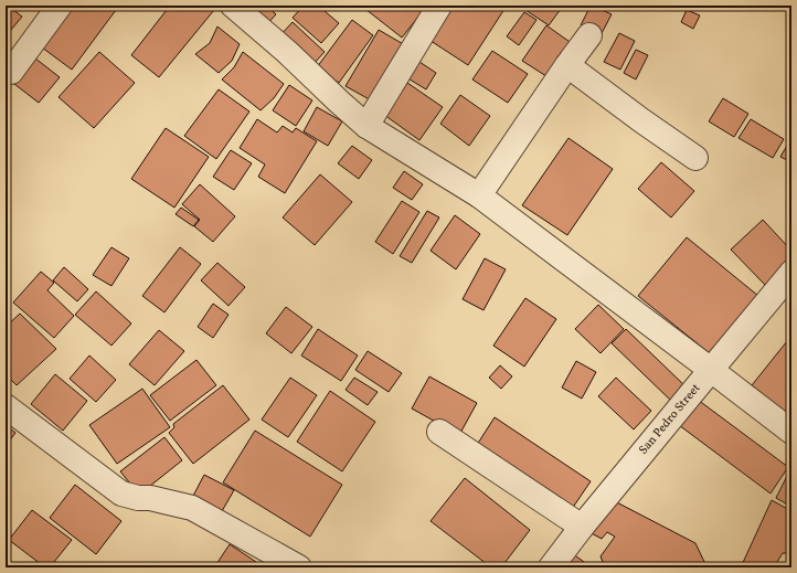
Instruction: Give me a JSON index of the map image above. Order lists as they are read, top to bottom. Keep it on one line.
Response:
{"streets":{"street":["San Pedro Street"]}}
